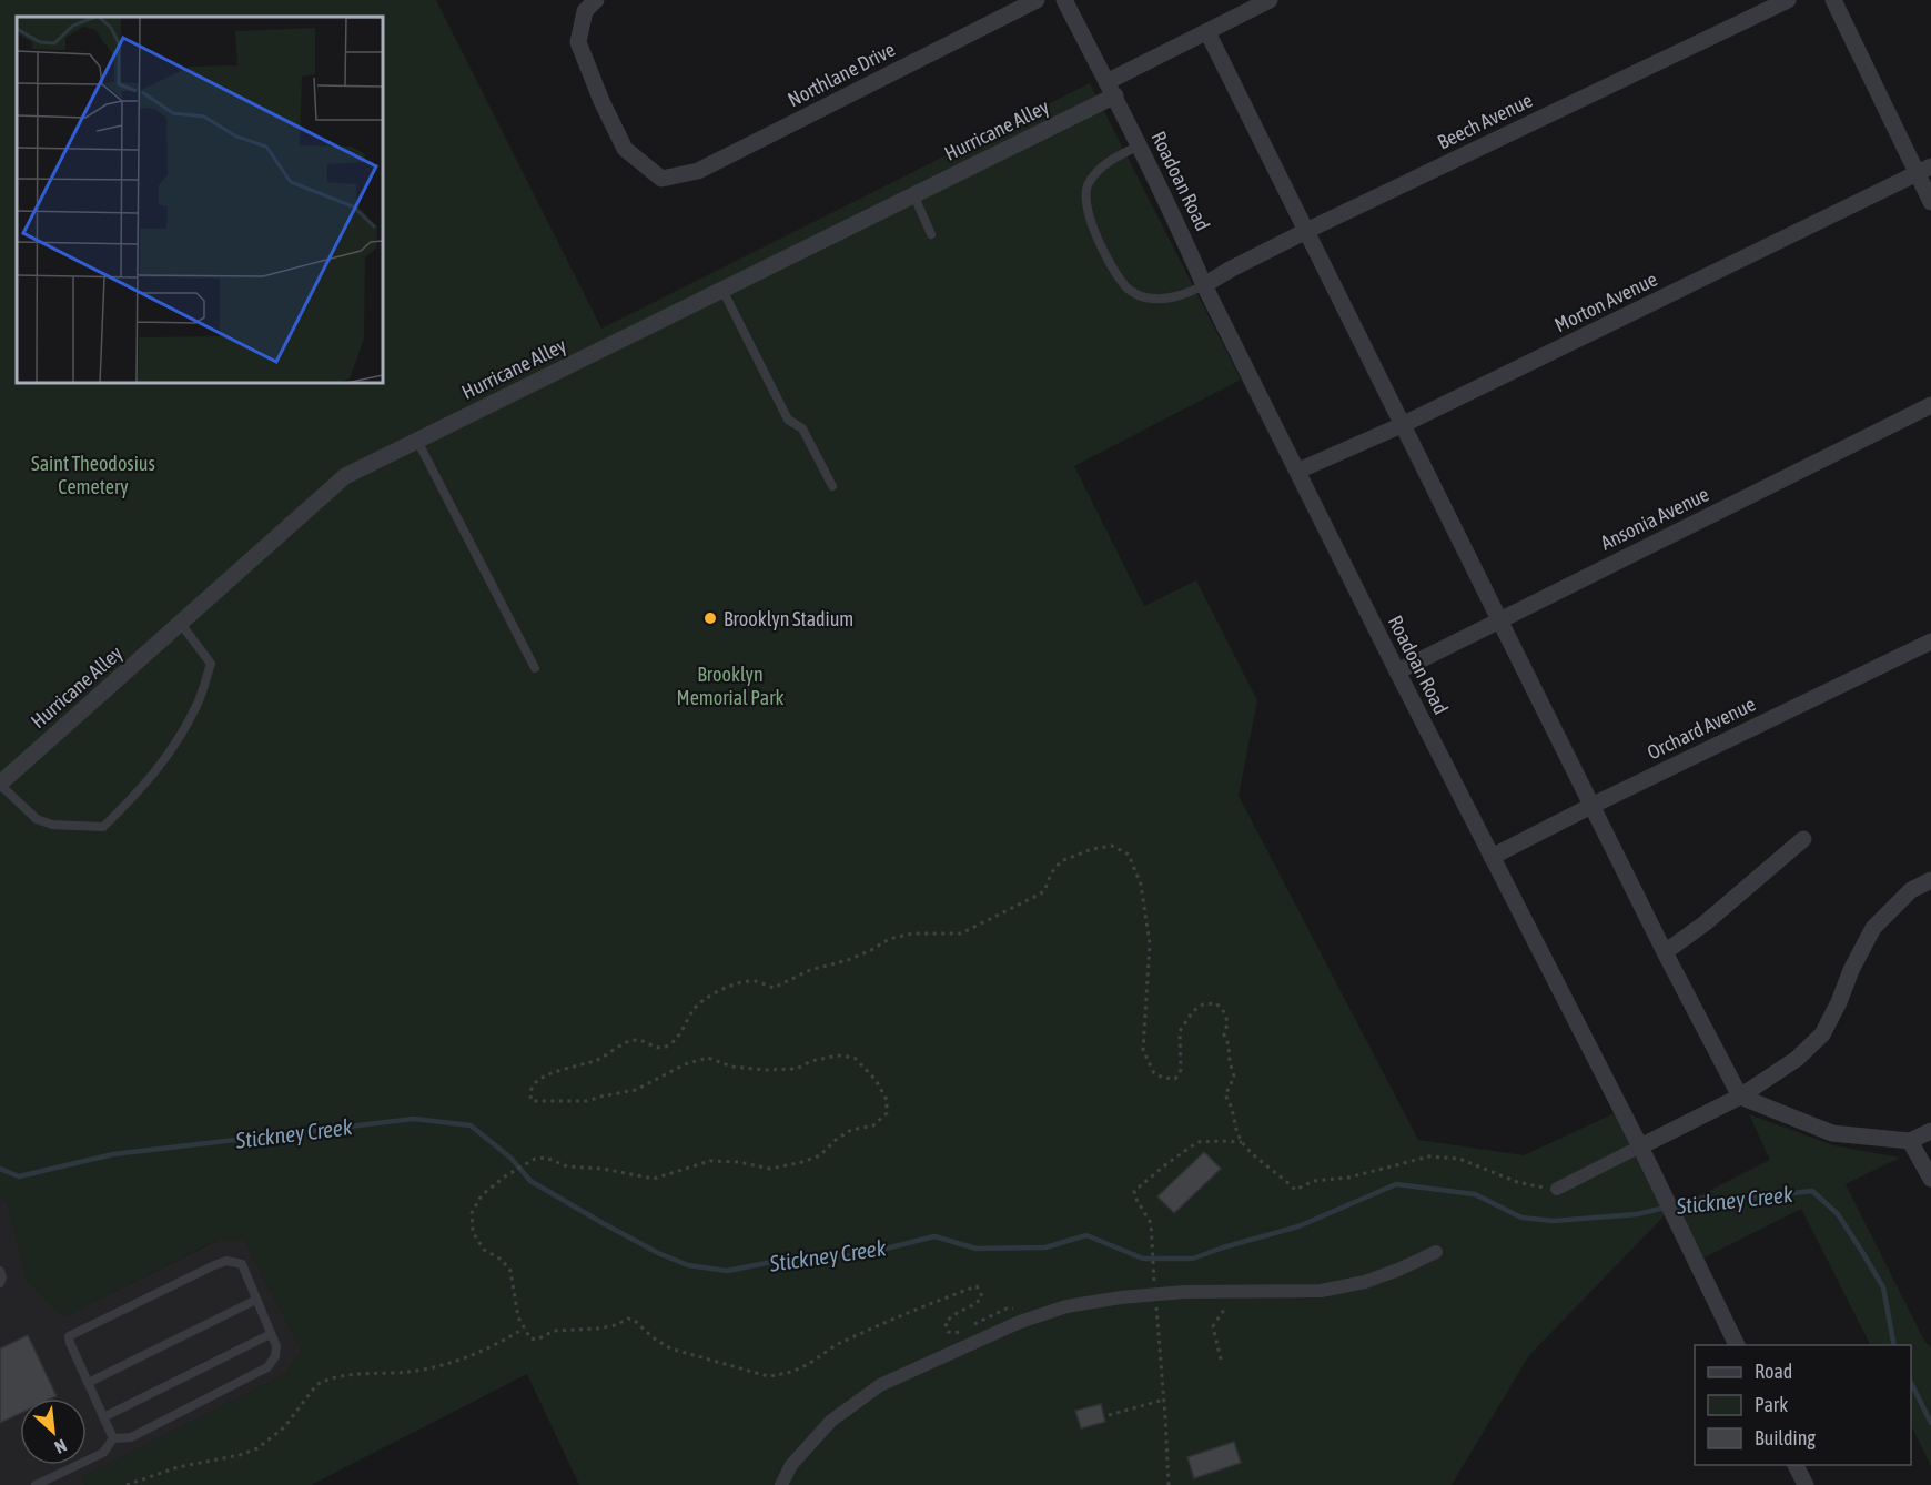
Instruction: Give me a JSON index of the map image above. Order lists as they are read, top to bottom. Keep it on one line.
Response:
{"streets":{"street":["Northlane Drive","Beech Avenue","Hurricane Alley","Roadoan Road","Morton Avenue","Ansonia Avenue","Orchard Avenue"]},"crossings":[["Beech Avenue","Roadoan Road"],["Hurricane Alley","Roadoan Road"],["Roadoan Road","Morton Avenue"],["Roadoan Road","Ansonia Avenue"],["Roadoan Road","Orchard Avenue"]],"water":["Stickney Creek"],"parks":["Saint Theodosius Cemetery","Brooklyn Memorial Park"],"places":["Brooklyn Stadium"],"legend":["Road","Park","Building"],"north":"bottom right"}
